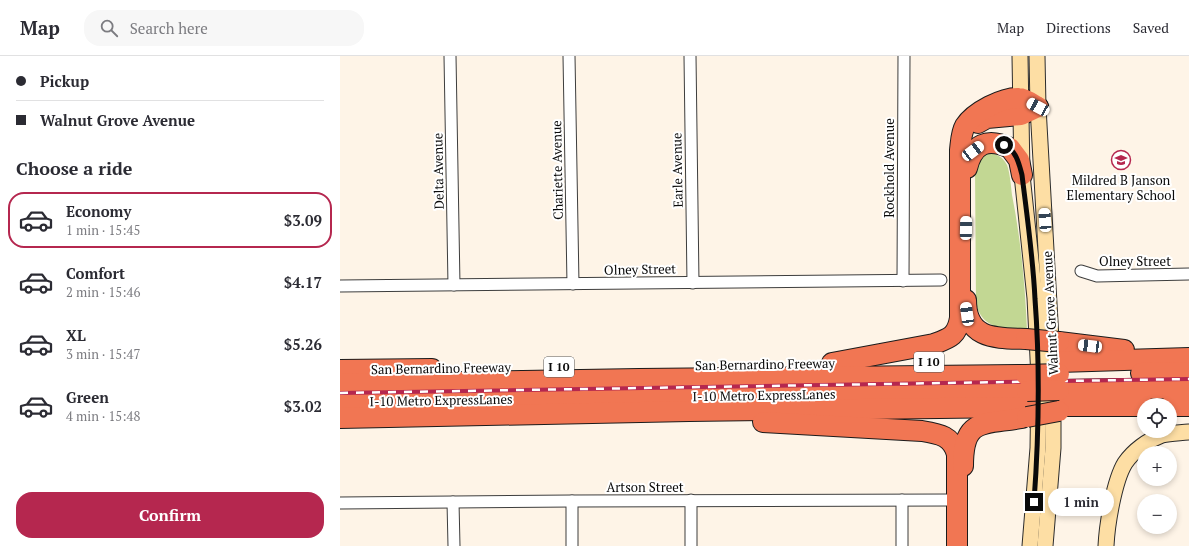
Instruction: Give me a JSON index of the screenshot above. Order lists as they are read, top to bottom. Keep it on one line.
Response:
{"streets":{"highway":["I 10","San Bernardino Freeway","I-10 Metro ExpressLanes"],"main road":["Walnut Grove Avenue"],"street":["Rockhold Avenue","Chariette Avenue","Earle Avenue","Delta Avenue","Olney Street","Artson Street"]},"crossings":[["Rockhold Avenue","Olney Street"],["Chariette Avenue","Olney Street"],["Earle Avenue","Olney Street"],["Delta Avenue","Olney Street"],["San Bernardino Freeway","I-10 Metro ExpressLanes"]],"places":{"school or university":["Mildred B Janson Elementary School"]},"page":{"header":"Map","search":"Search here","nav":["Map","Directions","Saved"],"banner":["Pickup","Walnut Grove Avenue"],"heading":"Choose a ride","list":[{"name":"Economy","note":"1 min · 15:45","value":"$3.09"},{"name":"Comfort","note":"2 min · 15:46","value":"$4.17"},{"name":"XL","note":"3 min · 15:47","value":"$5.26"},{"name":"Green","note":"4 min · 15:48","value":"$3.02"}],"map_buttons":["+","−"],"buttons":"Confirm","bubble":"1 min"}}
